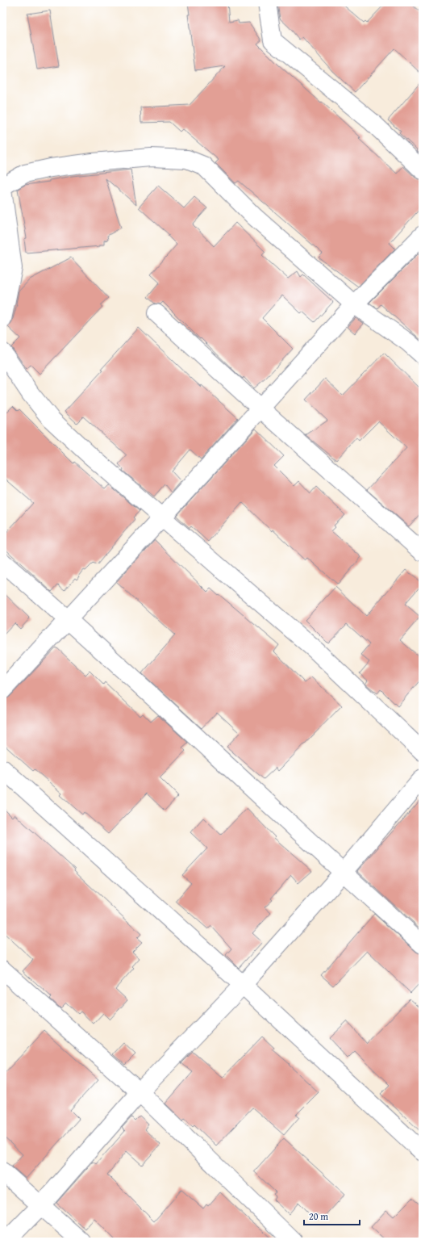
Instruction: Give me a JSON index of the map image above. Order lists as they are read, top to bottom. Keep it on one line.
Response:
{"scale_bar":"20 m"}
